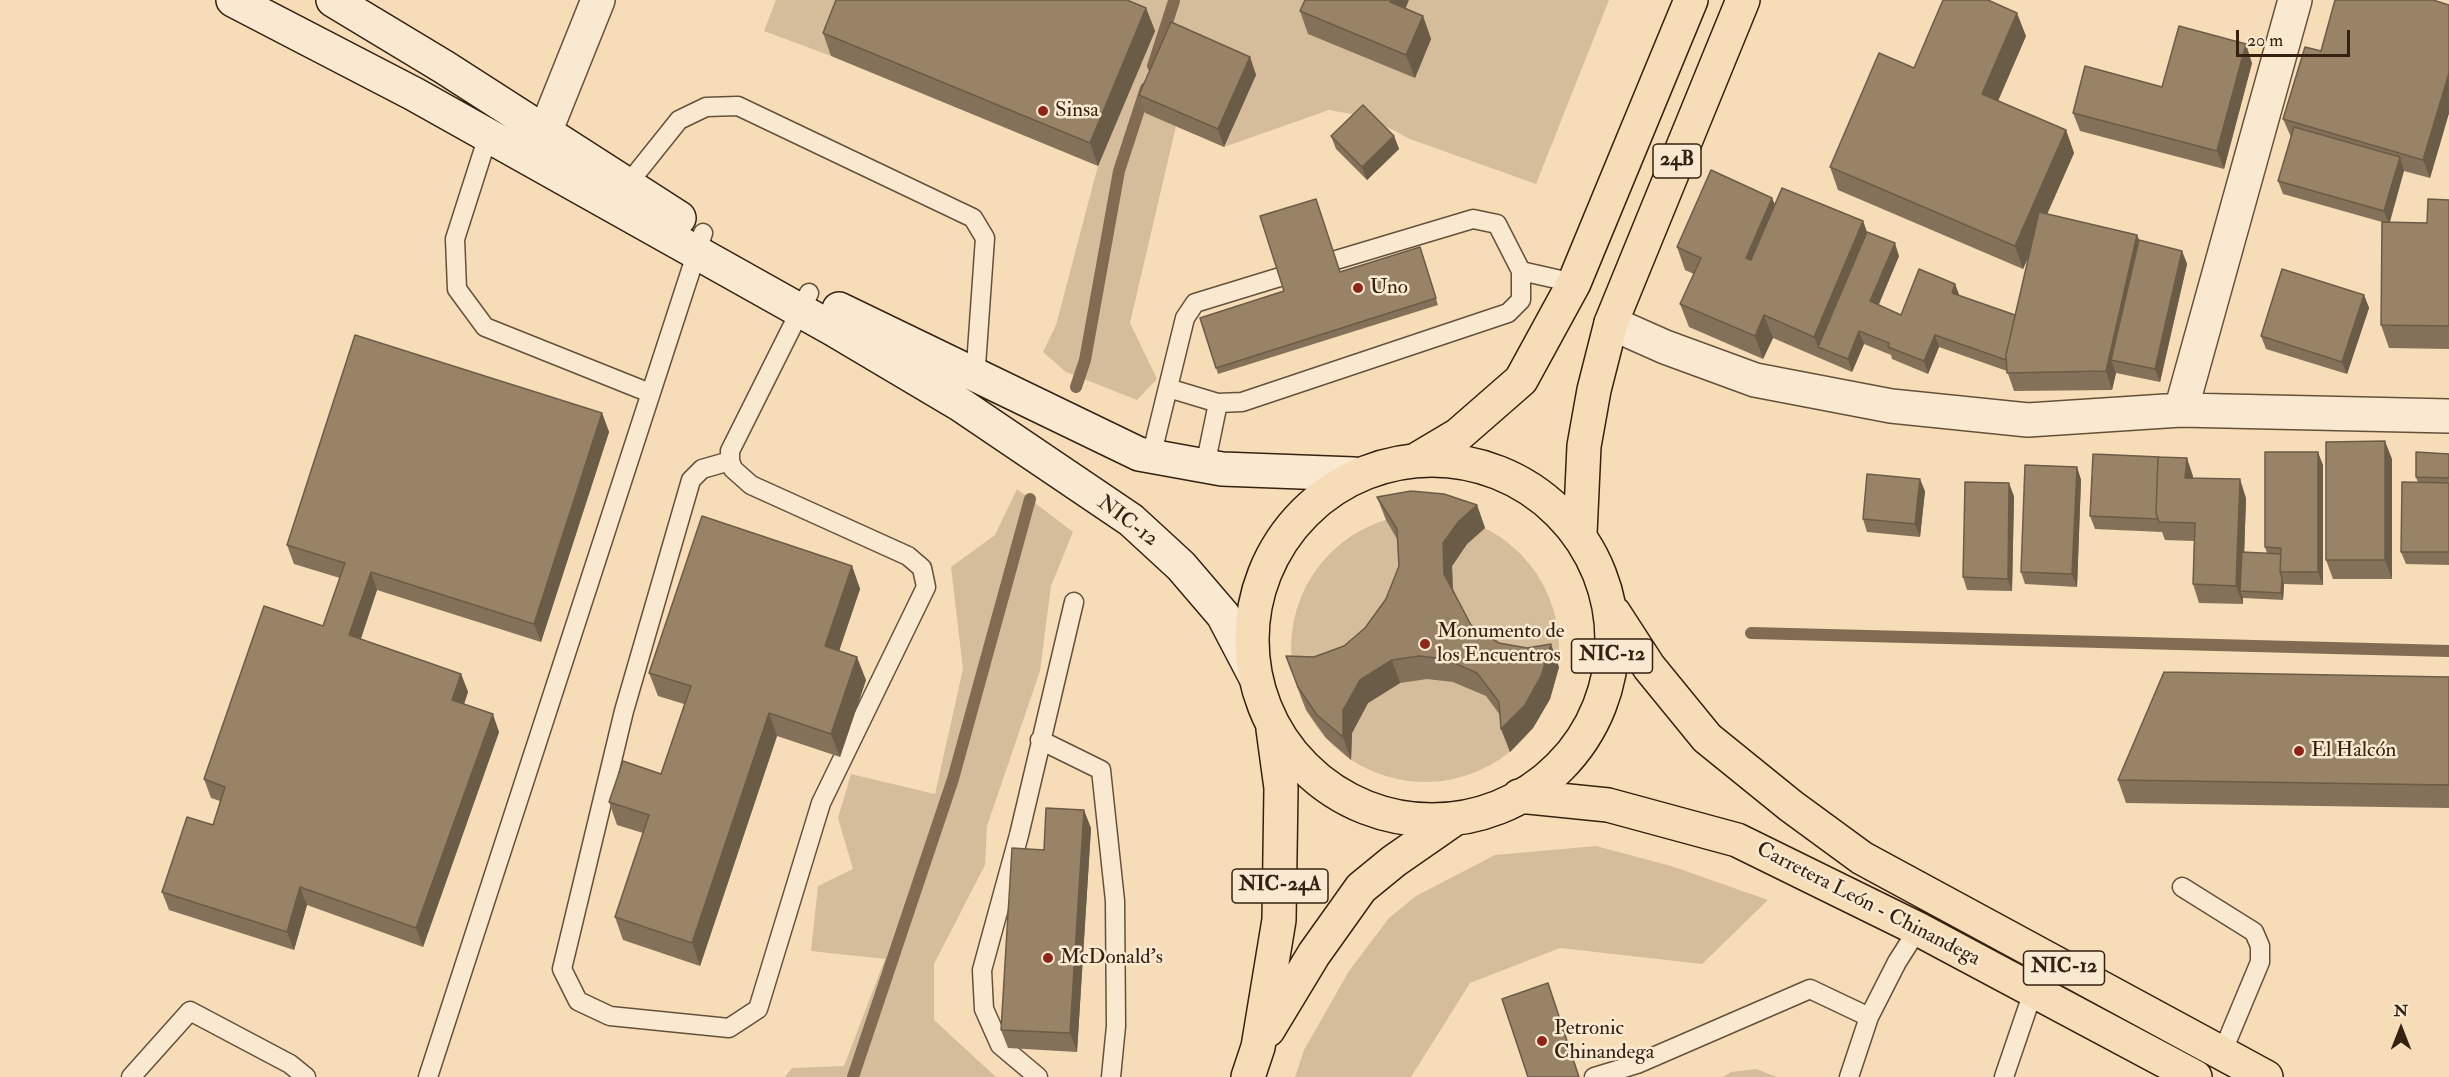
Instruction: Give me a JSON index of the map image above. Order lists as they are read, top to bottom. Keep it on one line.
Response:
{"streets":{"highway":["24B","NIC-12","NIC-24A","Carretera León - Chinandega"]},"crossings":[["24B","NIC-12"],["NIC-12","NIC-24A"],["NIC-12","Carretera León - Chinandega"]],"places":["Sinsa","Uno","Monumento de los Encuentros","El Halcón","McDonald's","Petronic Chinandega"],"scale_bar":"20 m","north":"top"}
